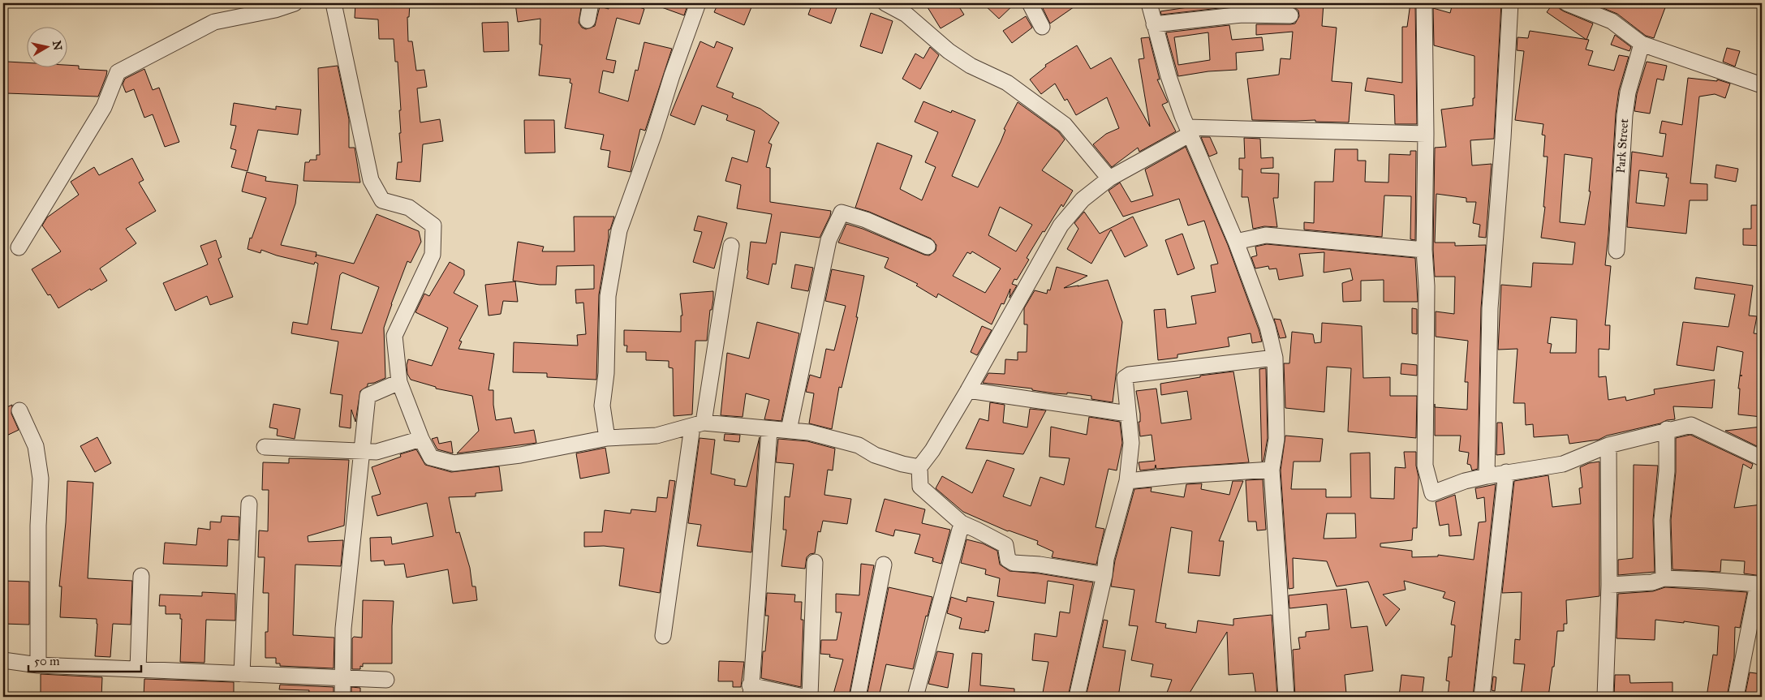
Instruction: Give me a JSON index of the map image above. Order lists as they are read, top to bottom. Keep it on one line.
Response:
{"streets":{"street":["Park Street"]},"scale_bar":"50 m","north":"right"}
